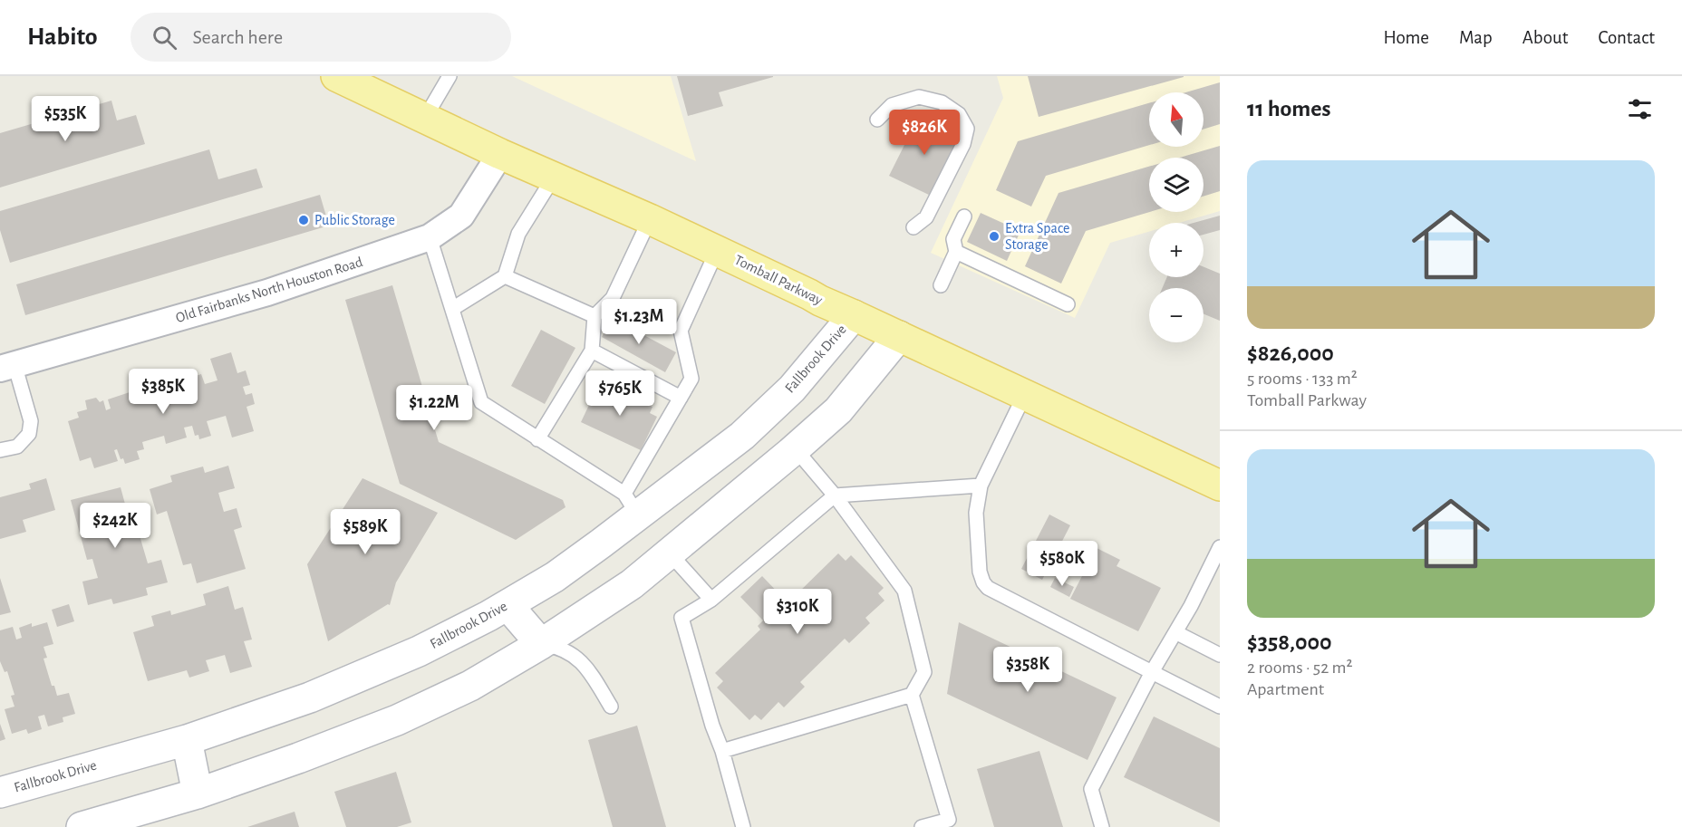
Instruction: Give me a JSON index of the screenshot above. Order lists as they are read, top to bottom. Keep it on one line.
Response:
{"streets":{"main road":["Tomball Parkway","Fallbrook Drive"],"street":["Old Fairbanks North Houston Road"]},"crossings":[["Tomball Parkway","Old Fairbanks North Houston Road"],["Tomball Parkway","Fallbrook Drive"]],"places":["Public Storage","Extra Space Storage"],"north":"top","page":{"header":"Habito","search":"Search here","nav":["Home","Map","About","Contact"],"heading":"11 homes","map_buttons":["+","−"],"price":["$535K","$826K","$1.23M","$385K","$765K","$1.22M","$242K","$589K","$580K","$310K","$358K"],"list":[{"name":"$826,000","note":"5 rooms · 133 m² · Tomball Parkway"},{"name":"$358,000","note":"2 rooms · 52 m² · Apartment"}]}}
